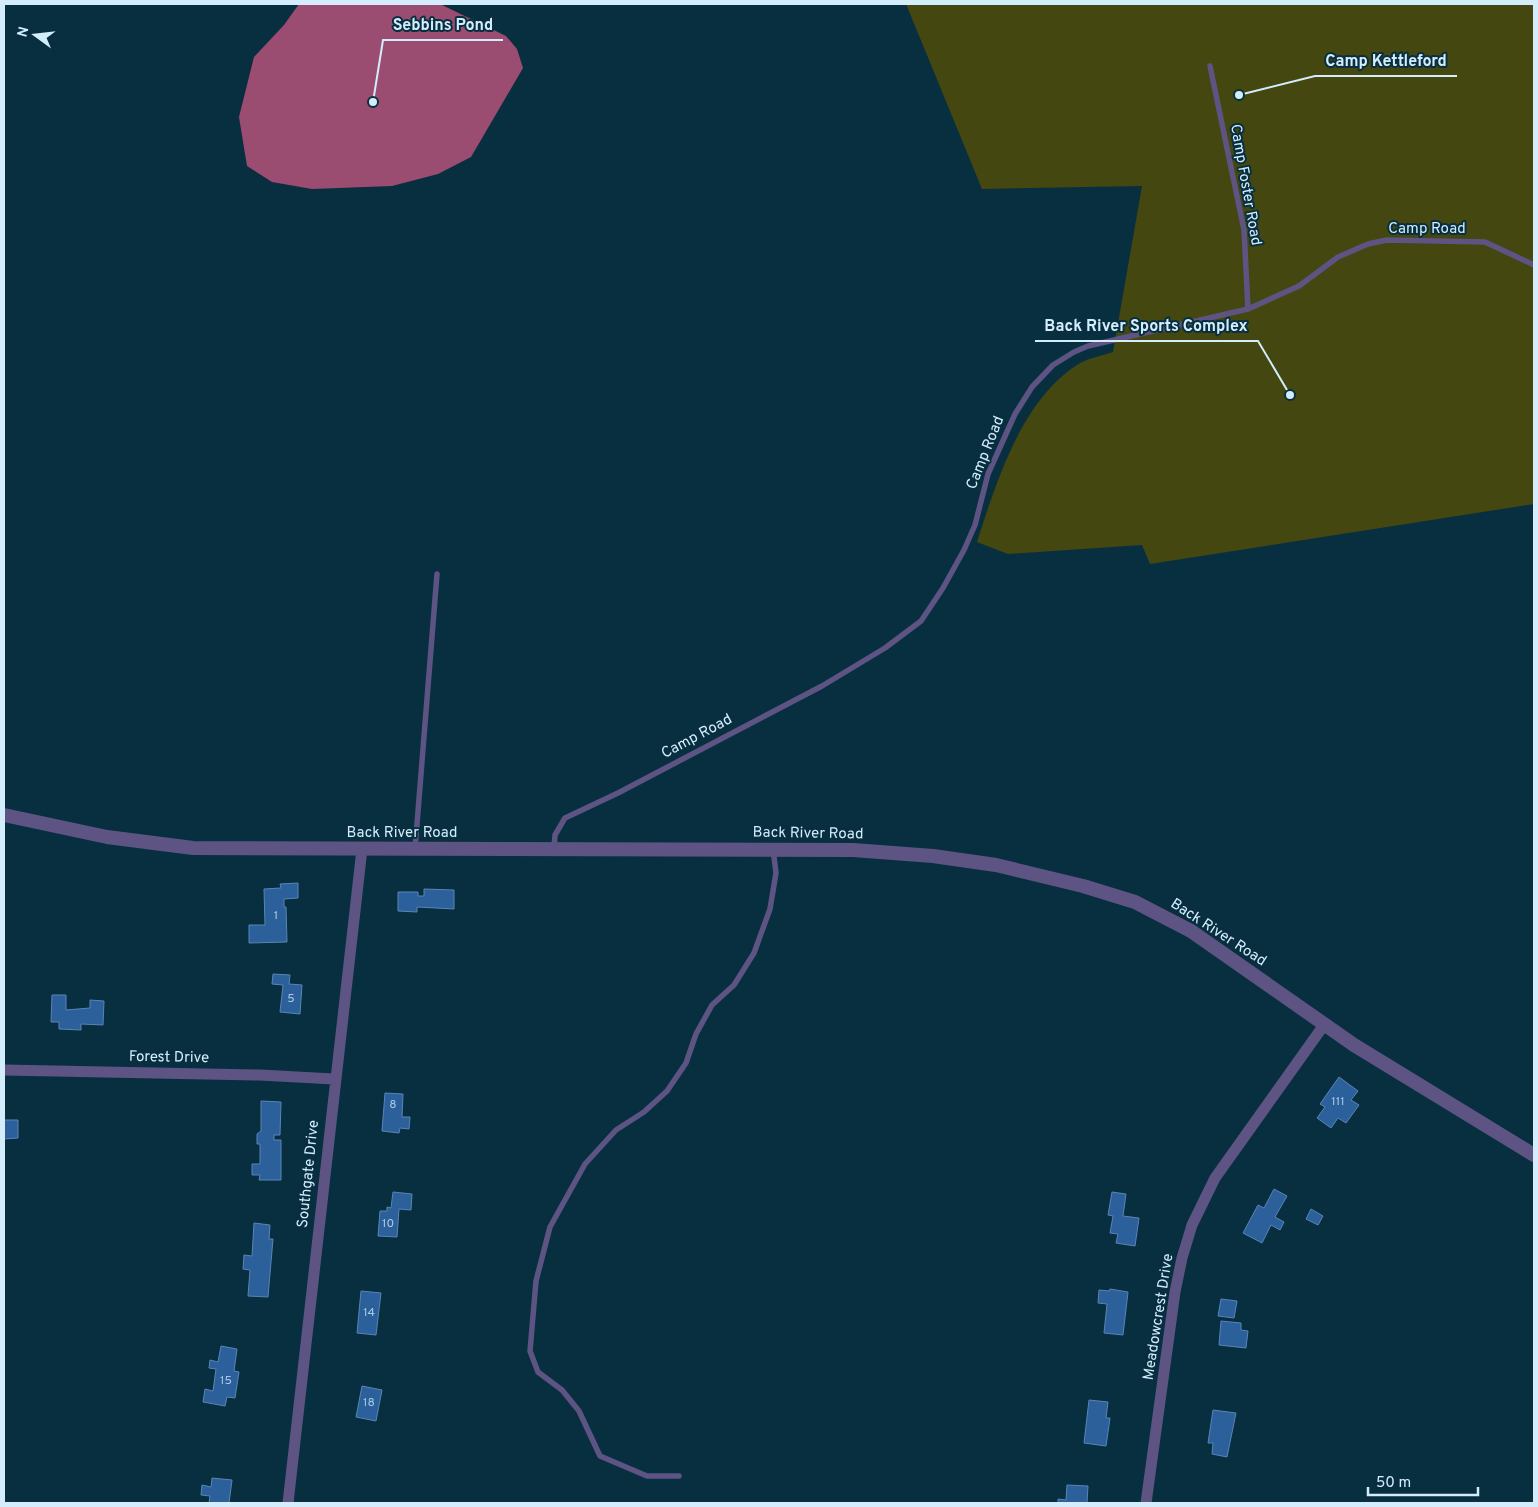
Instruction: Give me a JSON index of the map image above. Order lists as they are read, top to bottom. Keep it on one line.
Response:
{"streets":{"street":["Back River Road","Forest Drive","Southgate Drive","Meadowcrest Drive"],"lane":["Camp Foster Road","Camp Road"]},"crossings":[["Camp Foster Road","Camp Road"],["Camp Road","Back River Road"],["Back River Road","Southgate Drive"],["Back River Road","Meadowcrest Drive"],["Forest Drive","Southgate Drive"]],"places":["Camp Kettleford","Sebbins Pond","Back River Sports Complex"],"house_numbers":["1","5","111","8","10","14","15","18"],"scale_bar":"50 m","north":"left"}
